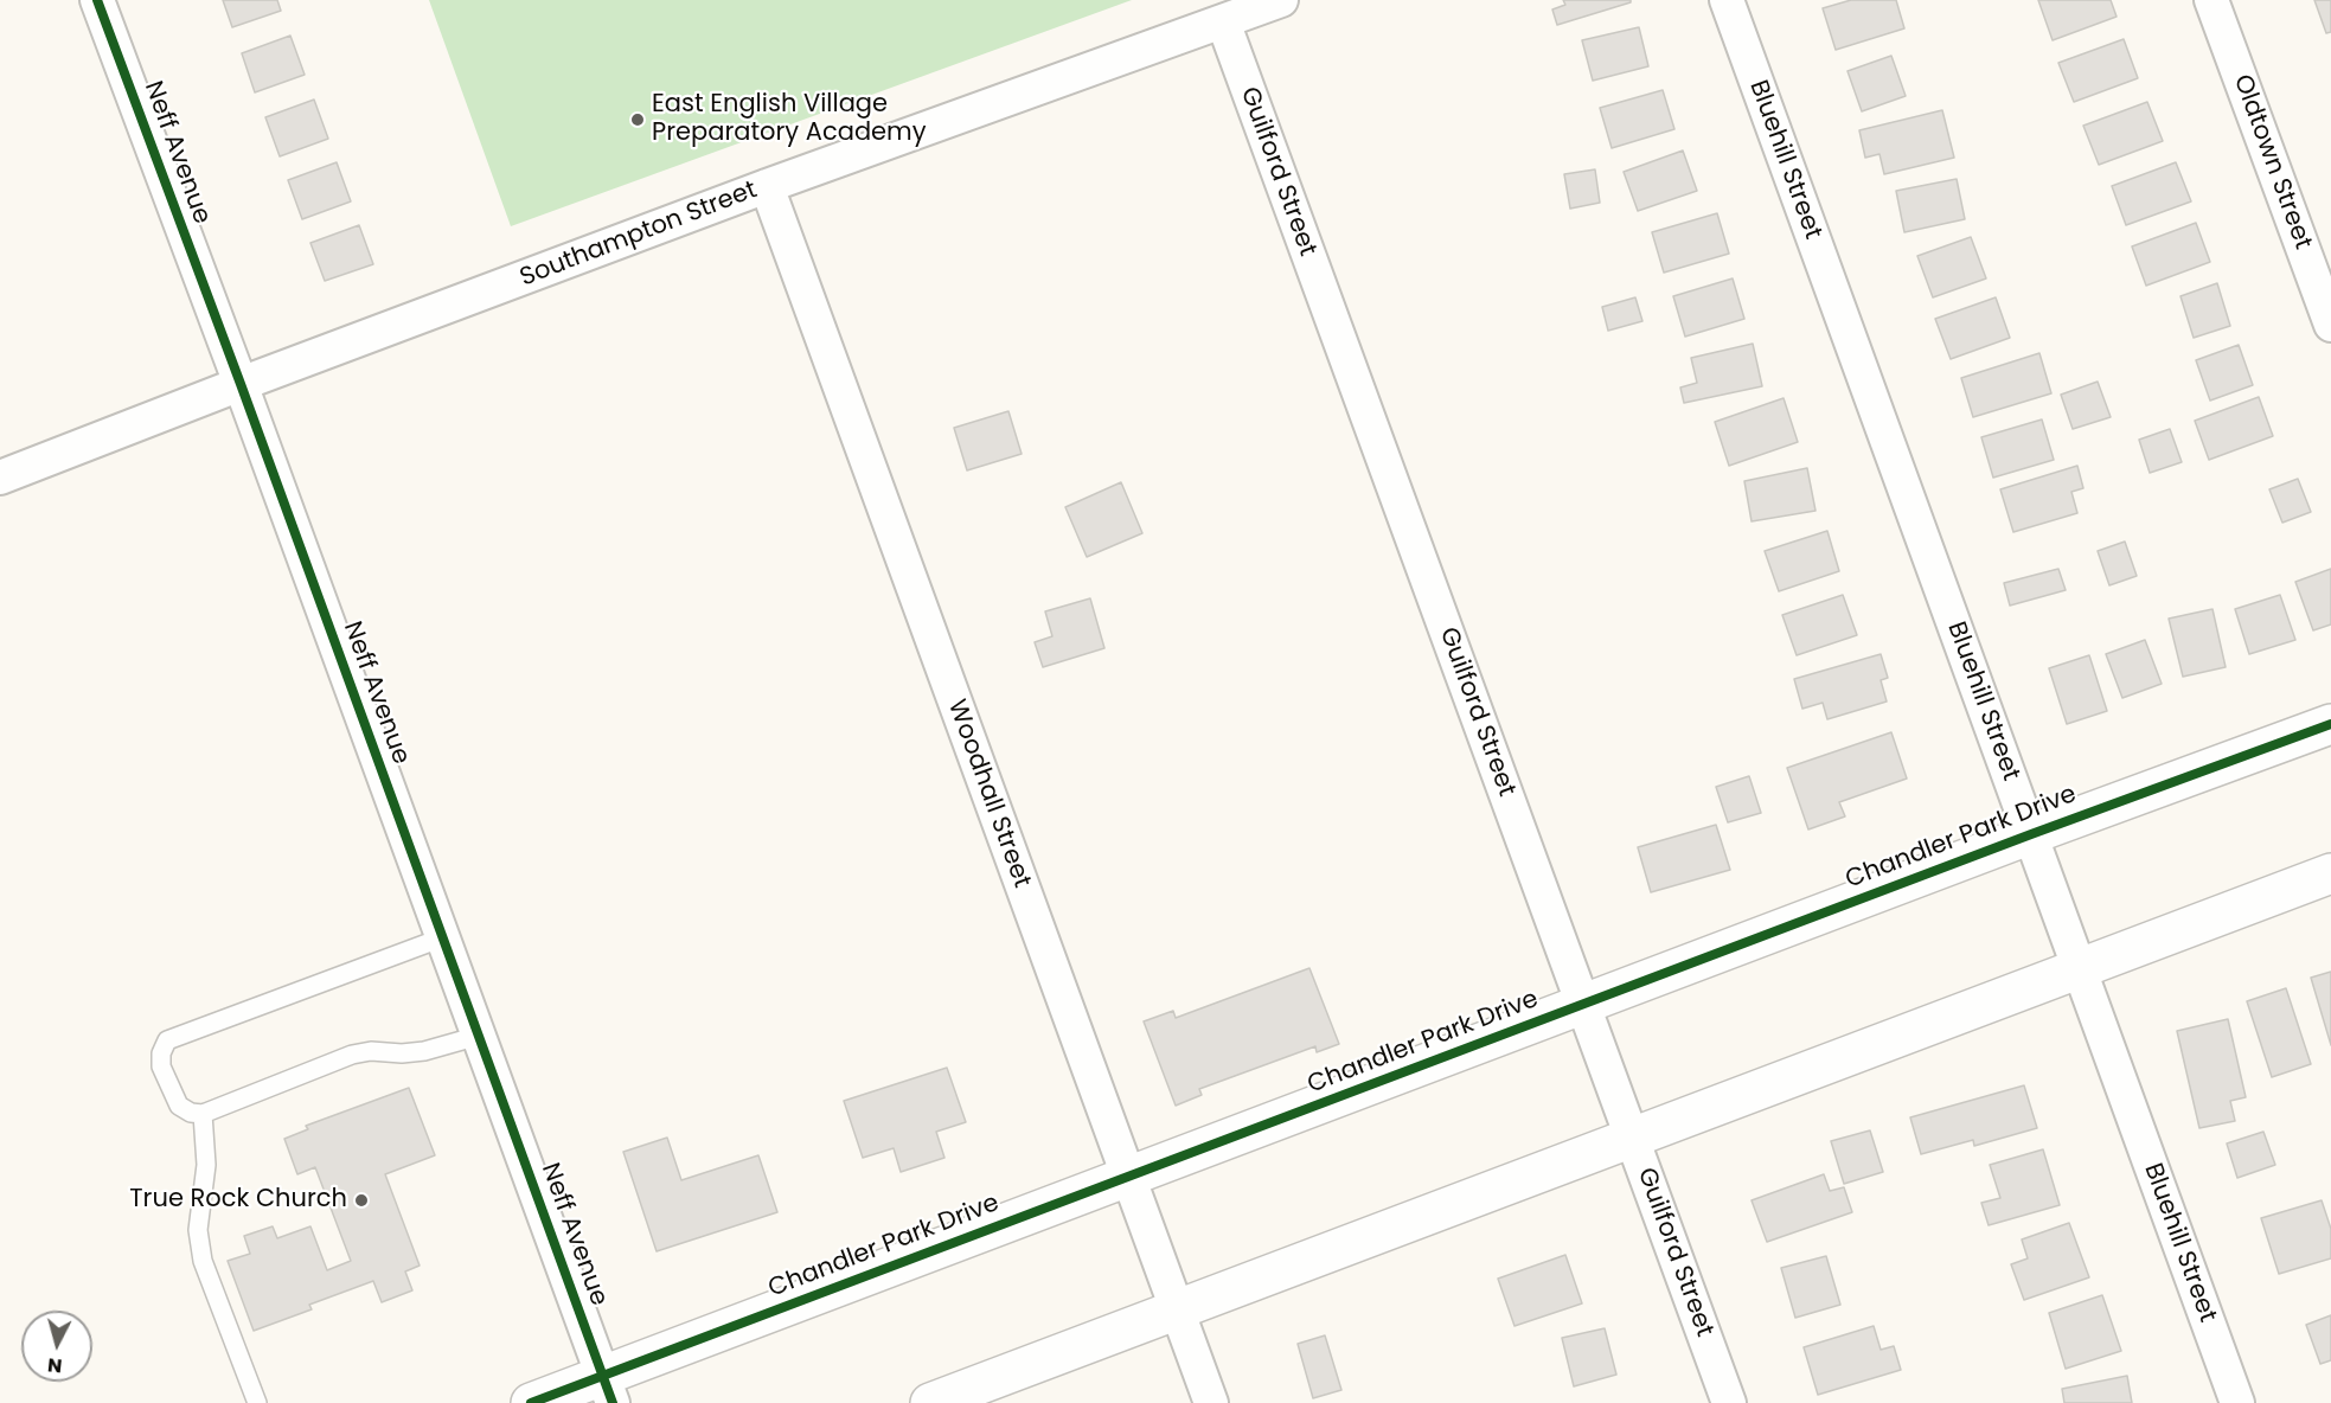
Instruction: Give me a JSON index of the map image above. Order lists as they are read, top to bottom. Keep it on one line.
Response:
{"streets":{"street":["Neff Avenue","Bluehill Street","Oldtown Street","Guilford Street","Southampton Street","Woodhall Street","Chandler Park Drive"]},"crossings":[["Neff Avenue","Southampton Street"],["Neff Avenue","Chandler Park Drive"],["Bluehill Street","Chandler Park Drive"],["Guilford Street","Southampton Street"],["Guilford Street","Chandler Park Drive"],["Southampton Street","Woodhall Street"],["Woodhall Street","Chandler Park Drive"]],"places":["East English Village Preparatory Academy","True Rock Church"],"north":"bottom"}
